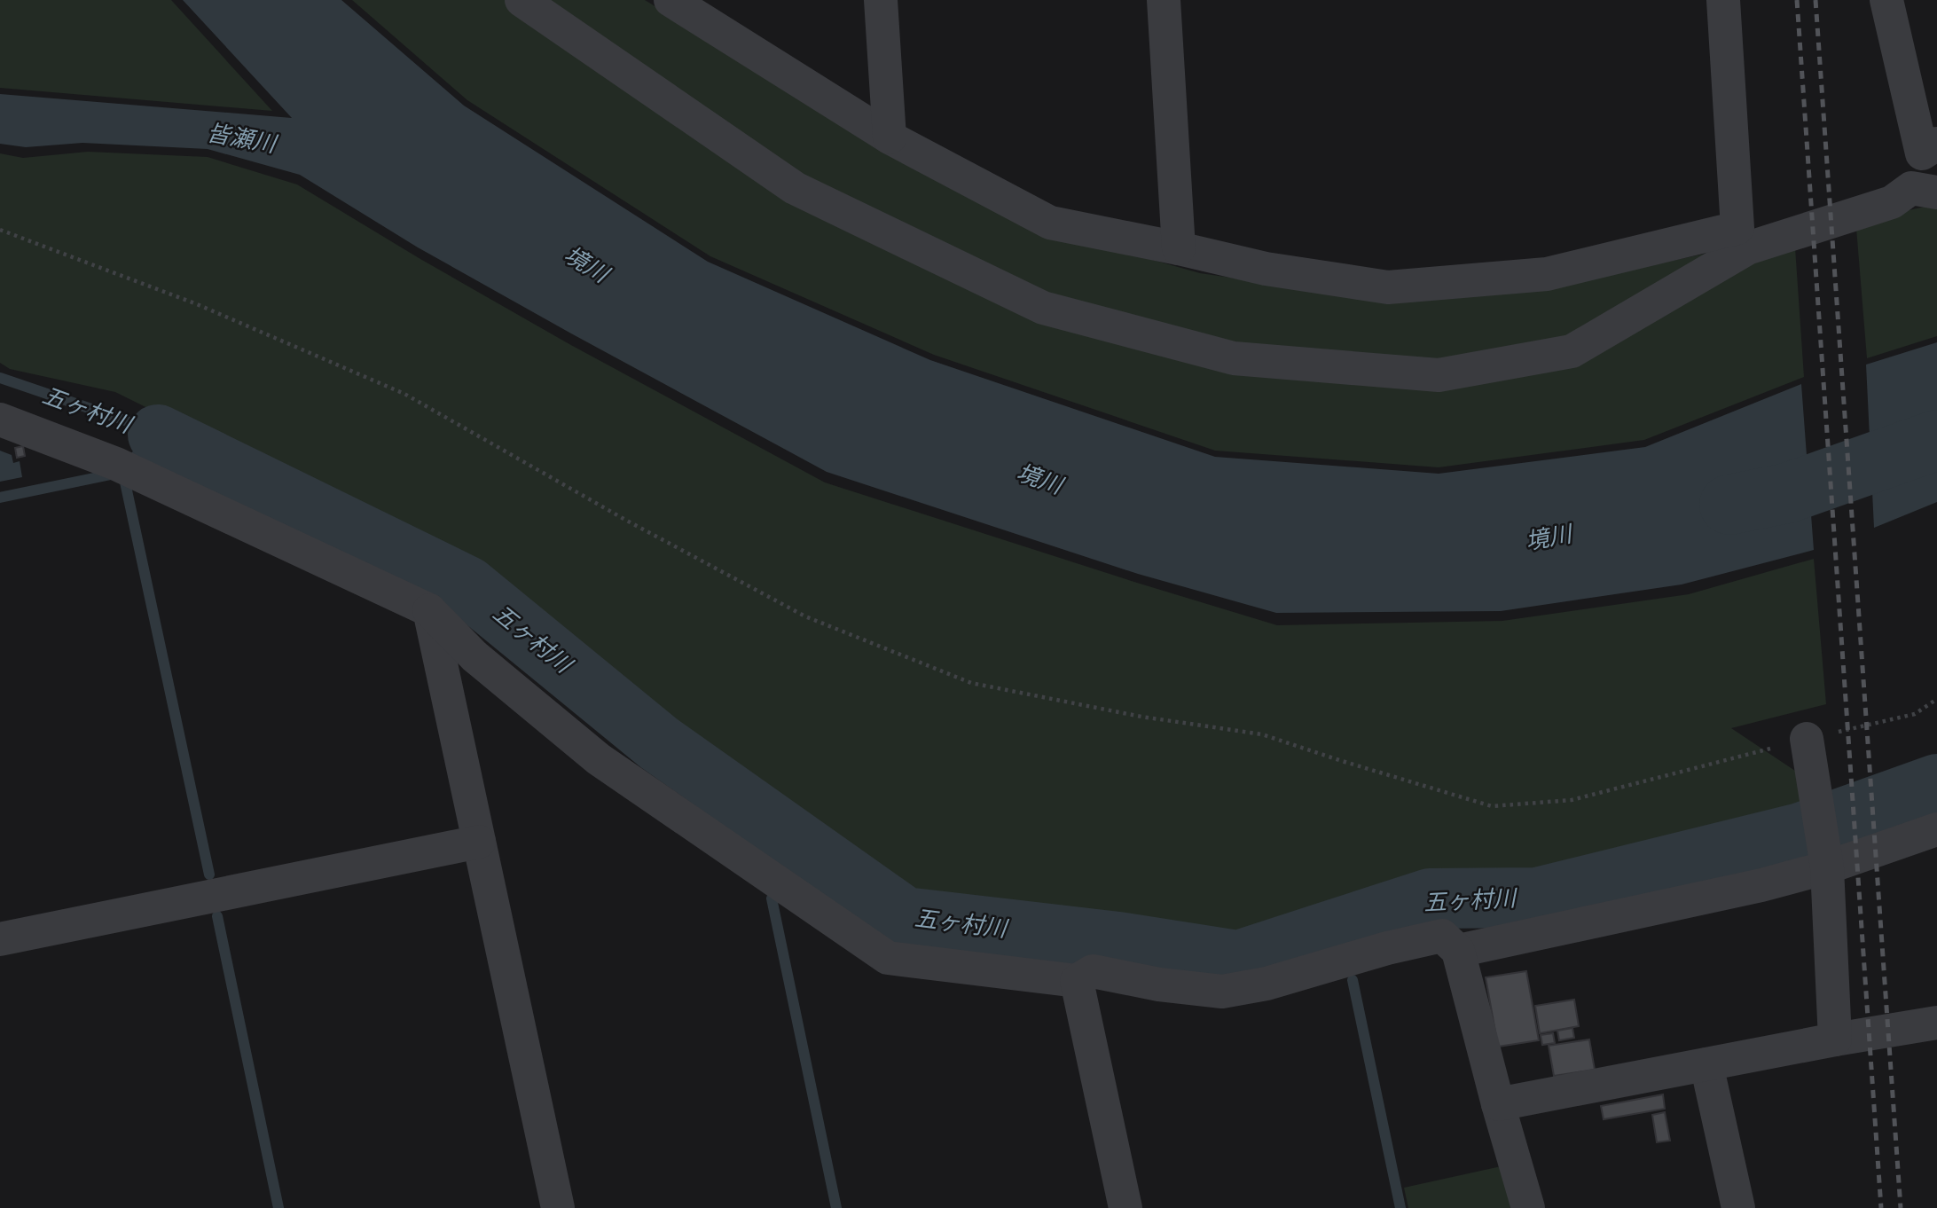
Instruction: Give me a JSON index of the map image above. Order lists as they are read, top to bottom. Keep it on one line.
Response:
{"water":["皆瀬川","境川","五ヶ村川"]}
